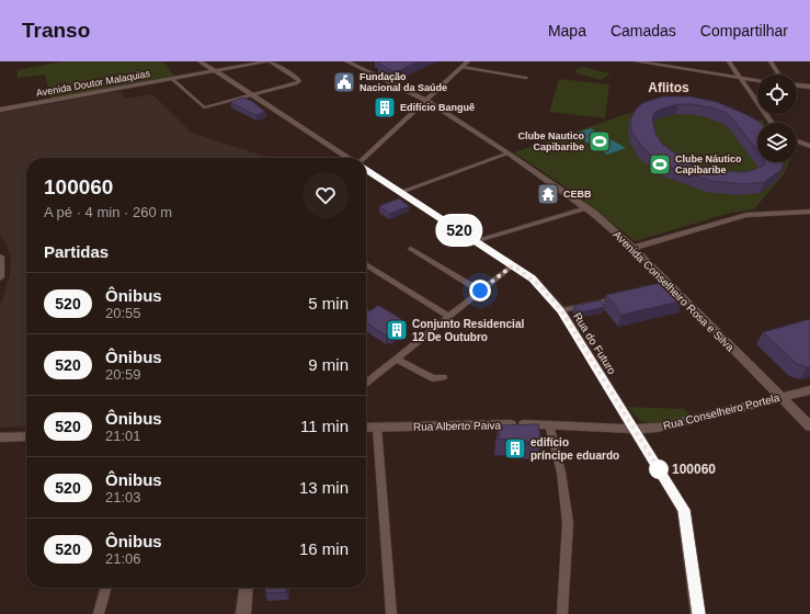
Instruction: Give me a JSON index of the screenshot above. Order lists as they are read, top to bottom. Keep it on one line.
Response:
{"streets":{"street":["Avenida Doutor Malaquias","Avenida Conselheiro Rosa e Silva","Rua do Futuro","Rua Conselheiro Portela","Rua Alberto Paiva"]},"crossings":[["Avenida Conselheiro Rosa e Silva","Rua Conselheiro Portela"],["Rua do Futuro","Rua Conselheiro Portela"],["Rua do Futuro","Rua Alberto Paiva"],["Rua Conselheiro Portela","Rua Alberto Paiva"]],"districts":["Aflitos"],"places":{"public building":["Fundação Nacional da Saúde"],"building":["Edifício Banguê","Conjunto Residencial 12 De Outubro","edifício príncipe eduardo"],"sports":["Clube Nautico Capibaribe","Clube Náutico Capibaribe"],"temple":["CEBB"],"other":["100060"]},"lines":["bus line 520"],"page":{"header":"Transo","nav":["Mapa","Camadas","Compartilhar"],"on_map":"520","heading":[["100060","A pé · 4 min · 260 m"],"Partidas"],"list":[{"mark":"520","name":"Ônibus","note":"20:55","value":"5 min"},{"mark":"520","name":"Ônibus","note":"20:59","value":"9 min"},{"mark":"520","name":"Ônibus","note":"21:01","value":"11 min"},{"mark":"520","name":"Ônibus","note":"21:03","value":"13 min"},{"mark":"520","name":"Ônibus","note":"21:06","value":"16 min"}]}}
